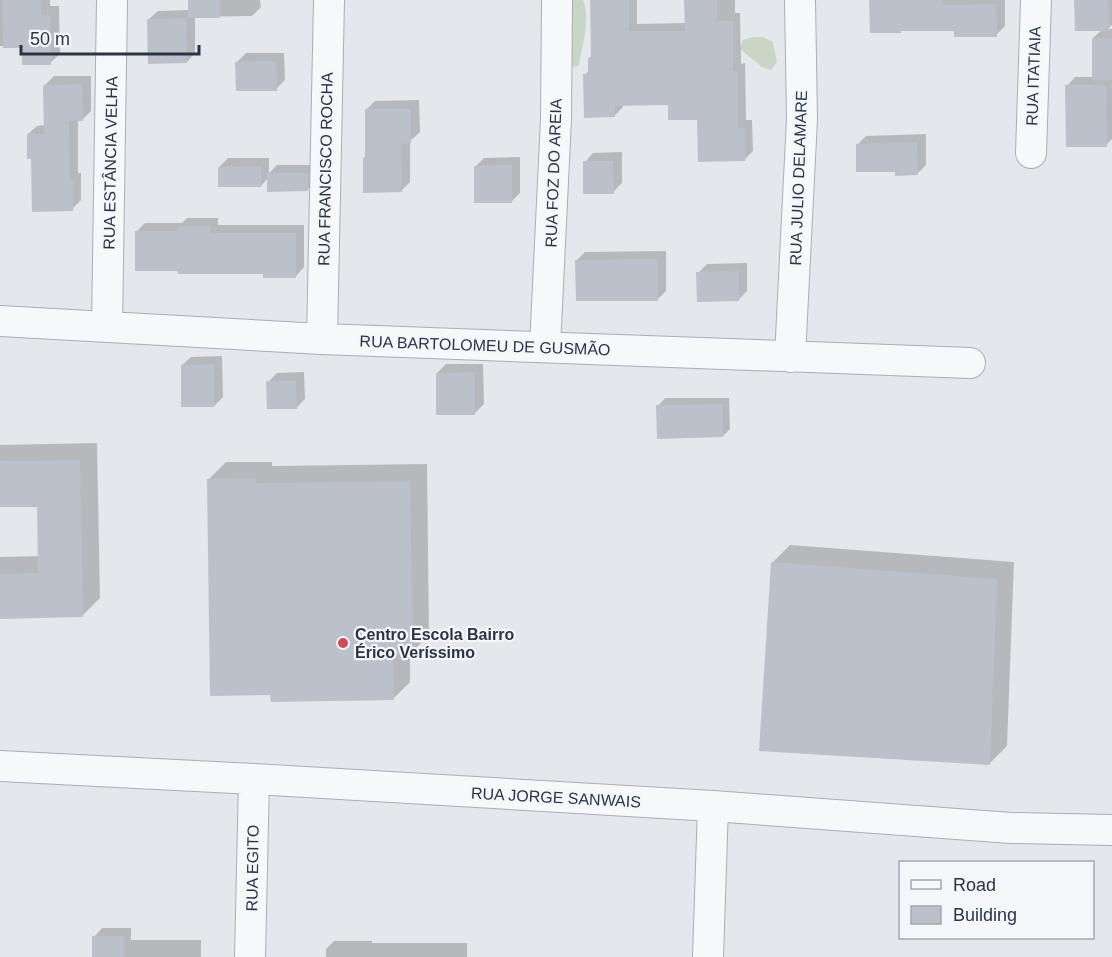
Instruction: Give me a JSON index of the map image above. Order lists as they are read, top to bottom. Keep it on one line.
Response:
{"streets":{"street":["RUA ITATIAIA","RUA ESTÂNCIA VELHA","RUA FRANCISCO ROCHA","RUA FOZ DO AREIA","RUA JULIO DELAMARE","RUA BARTOLOMEU DE GUSMÃO","RUA JORGE SANWAIS","RUA EGITO"]},"crossings":[["RUA ESTÂNCIA VELHA","RUA BARTOLOMEU DE GUSMÃO"],["RUA FRANCISCO ROCHA","RUA BARTOLOMEU DE GUSMÃO"],["RUA FOZ DO AREIA","RUA BARTOLOMEU DE GUSMÃO"],["RUA JULIO DELAMARE","RUA BARTOLOMEU DE GUSMÃO"],["RUA JORGE SANWAIS","RUA EGITO"]],"places":["Centro Escola Bairro Érico Veríssimo"],"legend":["Road","Building"],"scale_bar":"50 m"}
